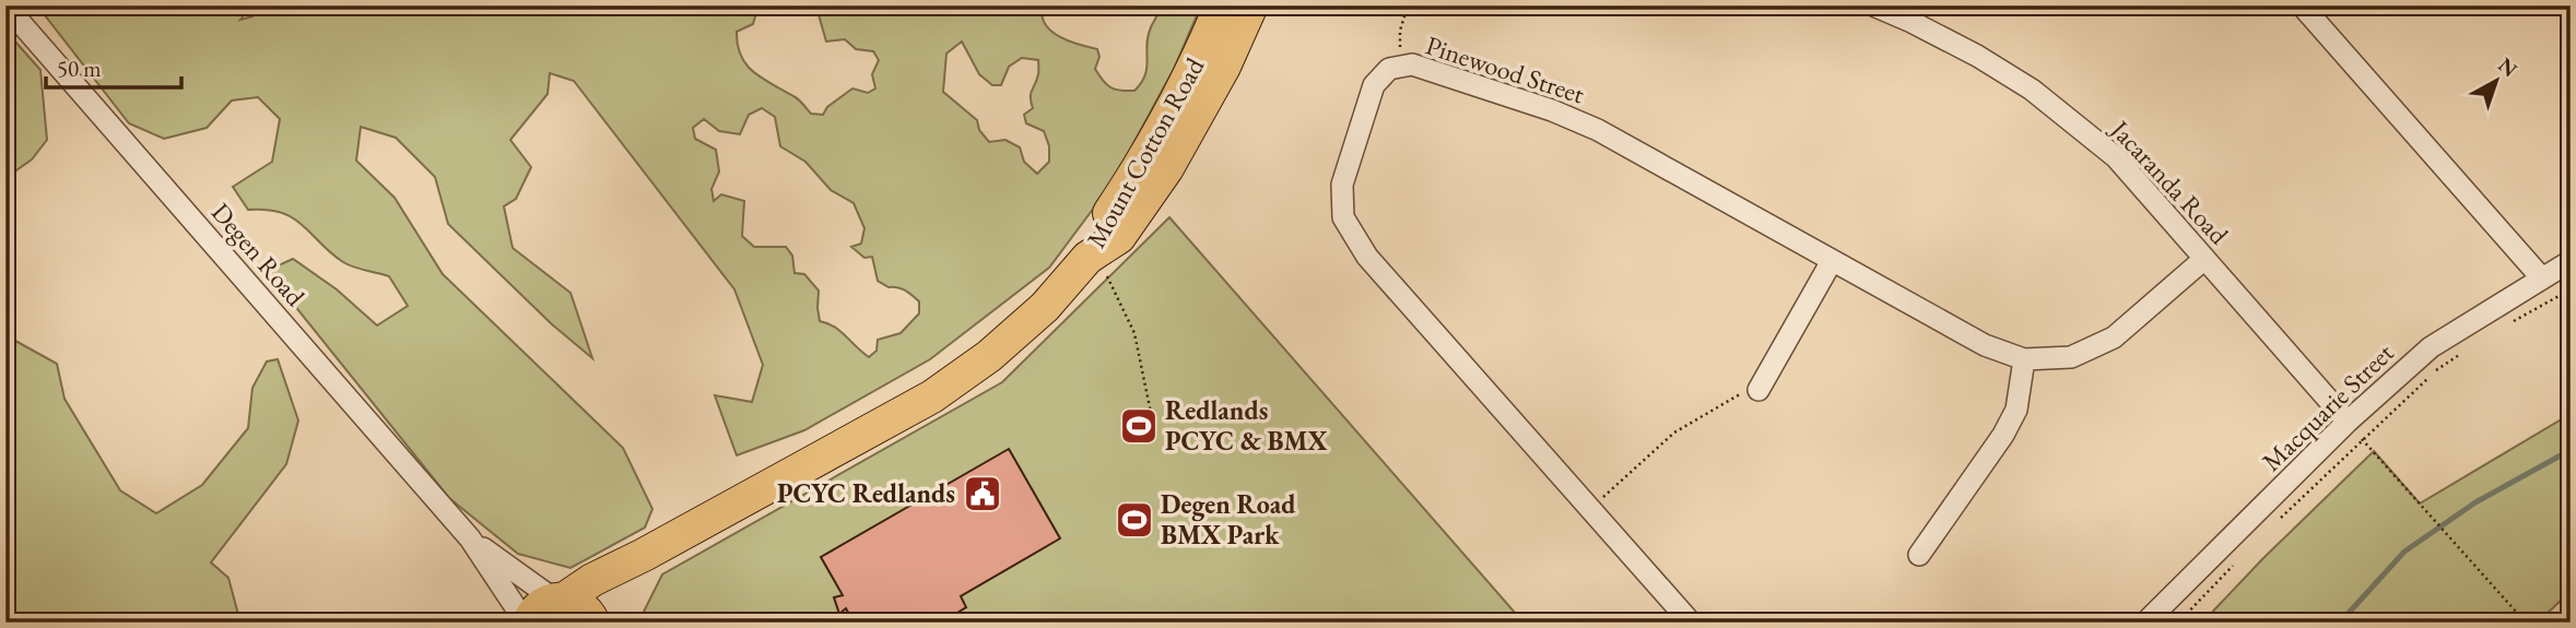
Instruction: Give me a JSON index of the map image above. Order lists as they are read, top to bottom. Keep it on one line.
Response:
{"streets":{"main road":["Mount Cotton Road"],"street":["Pinewood Street","Jacaranda Road","Degen Road","Macquarie Street"]},"crossings":[["Pinewood Street","Jacaranda Road"],["Mount Cotton Road","Degen Road"],["Jacaranda Road","Macquarie Street"]],"places":{"sports":["Redlands PCYC & BMX","Degen Road BMX Park"],"public building":["PCYC Redlands"]},"scale_bar":"50 m","north":"top right"}
